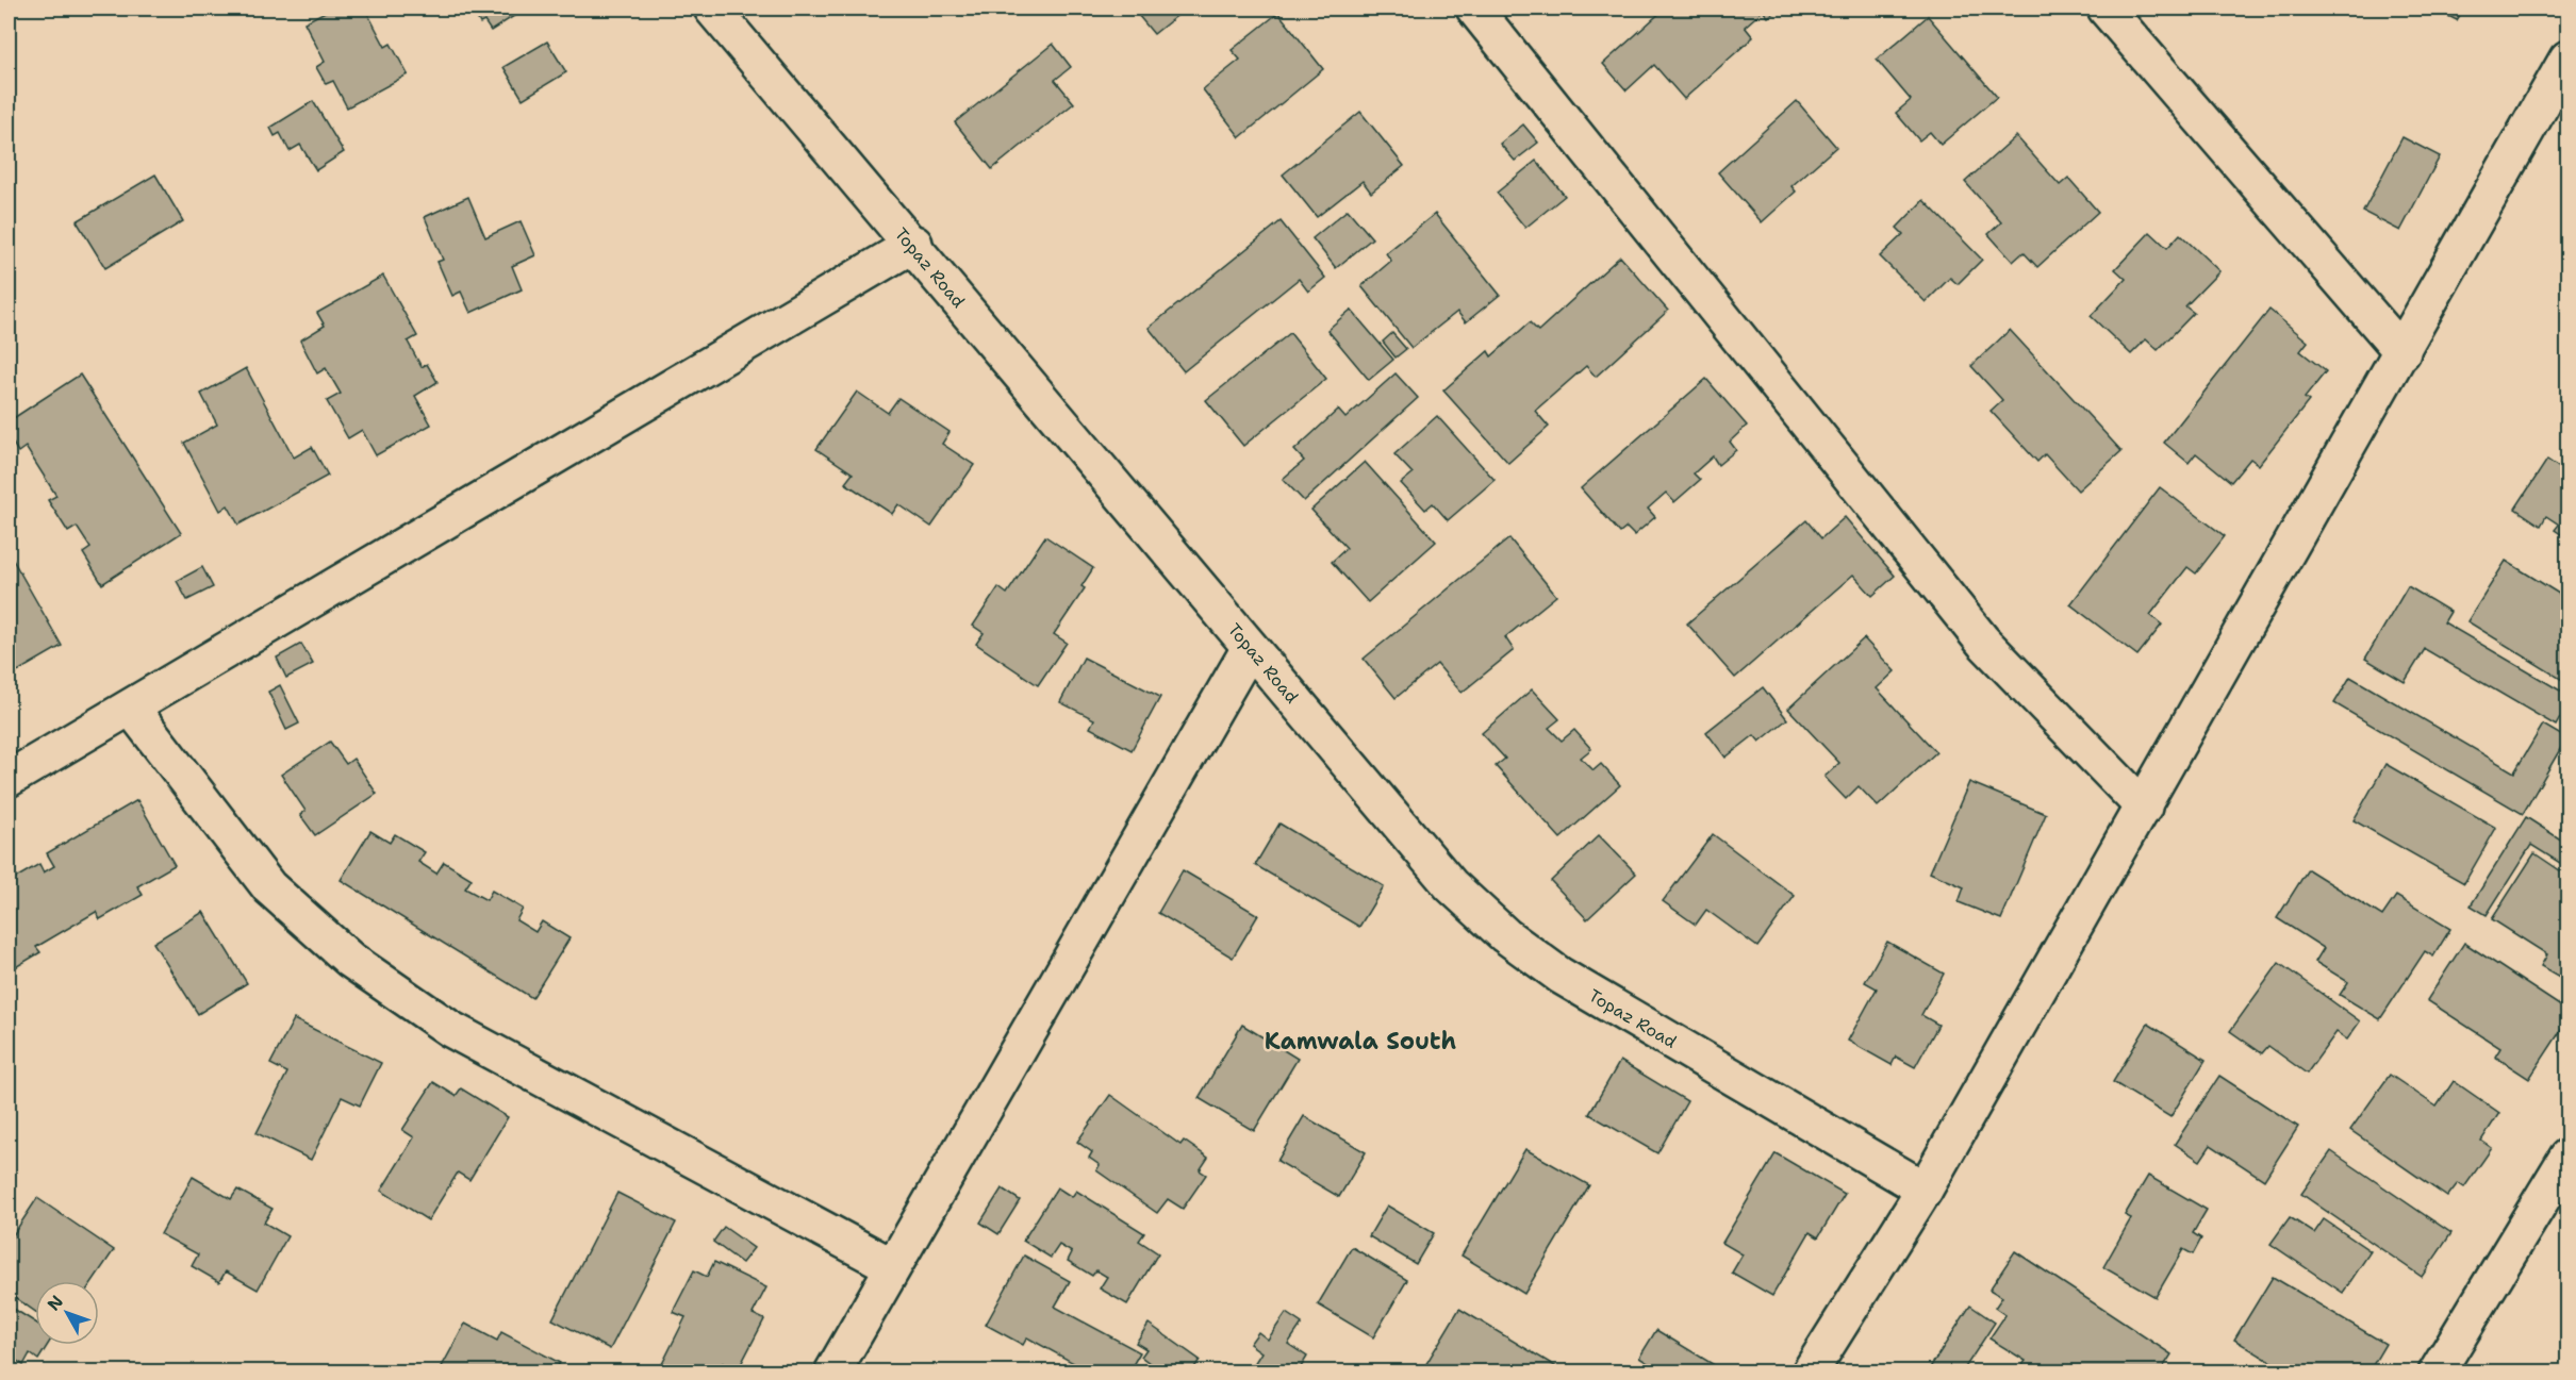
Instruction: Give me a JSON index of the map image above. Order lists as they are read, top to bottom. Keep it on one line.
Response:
{"streets":{"street":["Topaz Road"]},"districts":["Kamwala South"],"north":"top left"}
